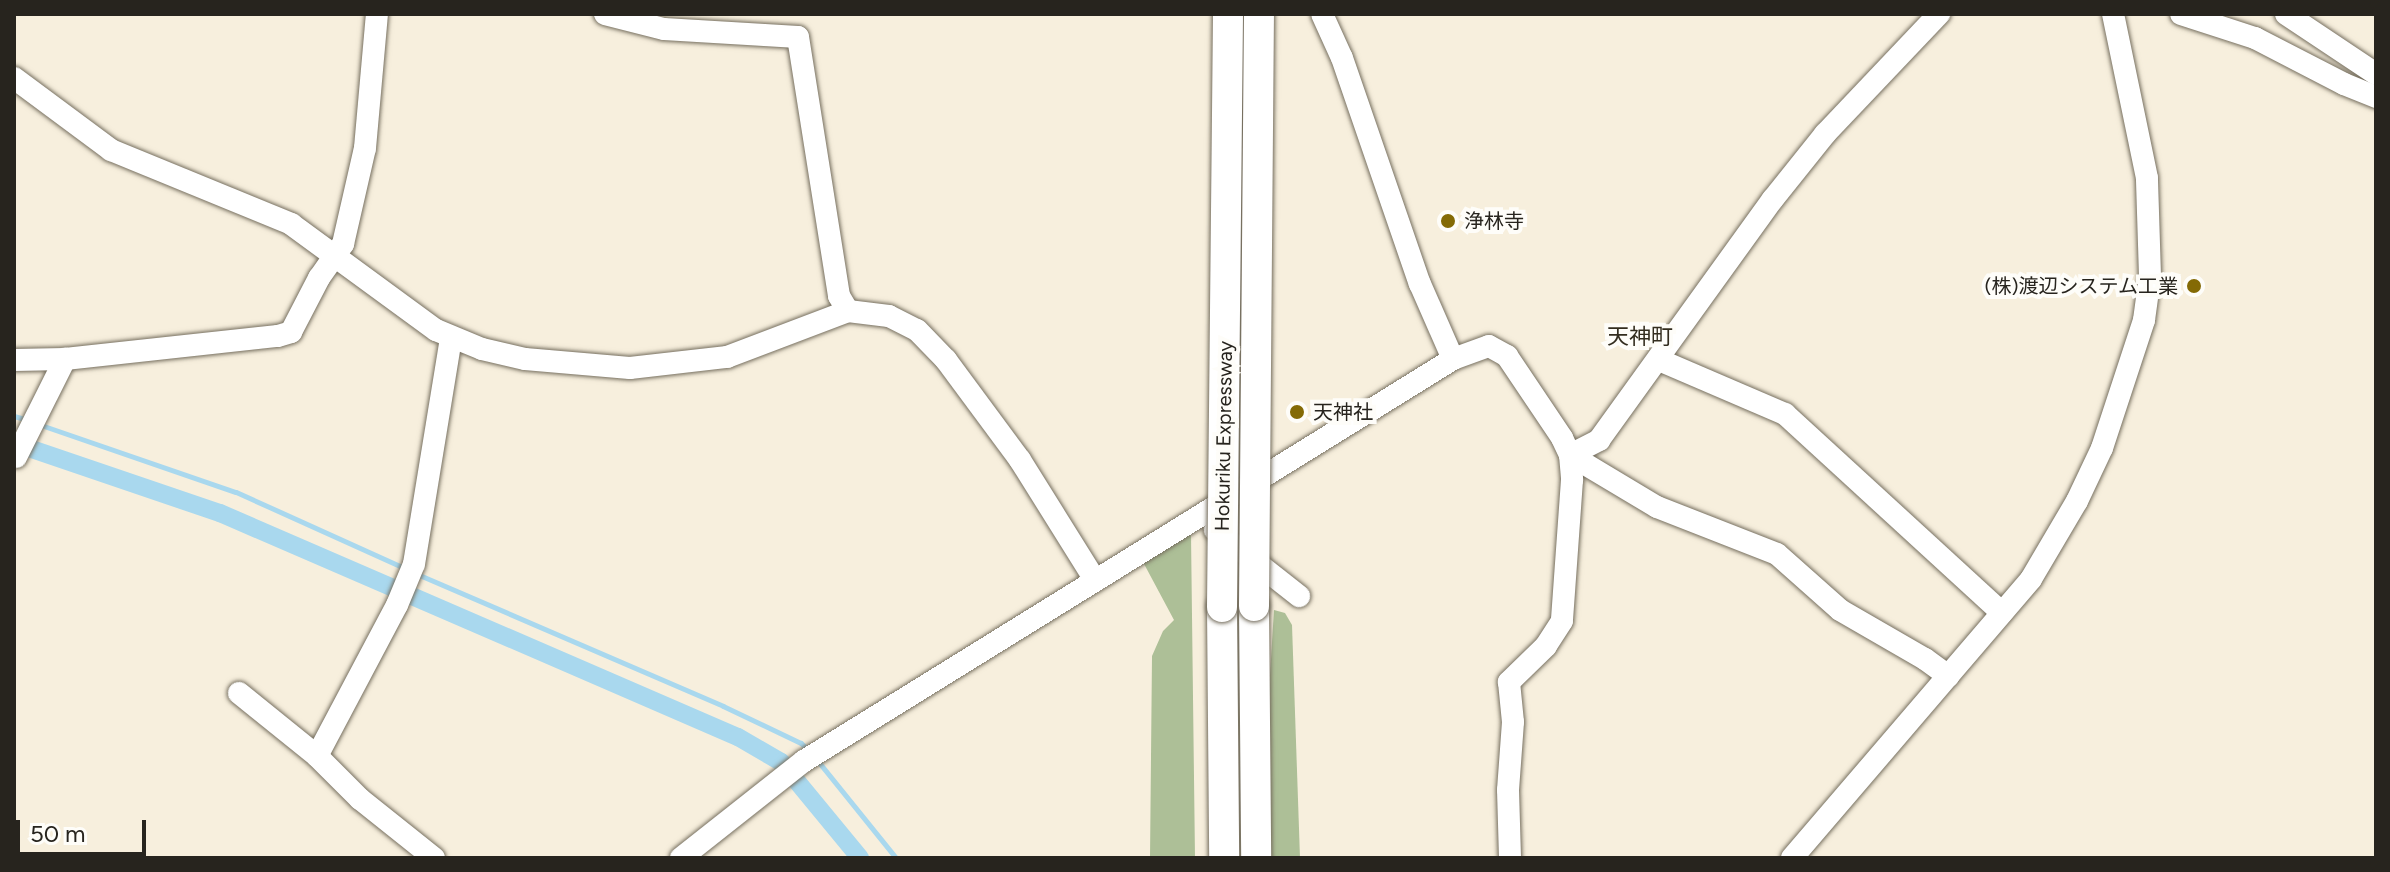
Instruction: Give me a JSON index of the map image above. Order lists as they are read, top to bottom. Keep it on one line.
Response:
{"streets":{"highway":["Hokuriku Expressway"]},"districts":["天神町"],"places":["浄林寺","(株)渡辺システム工業","天神社"],"scale_bar":"50 m"}
